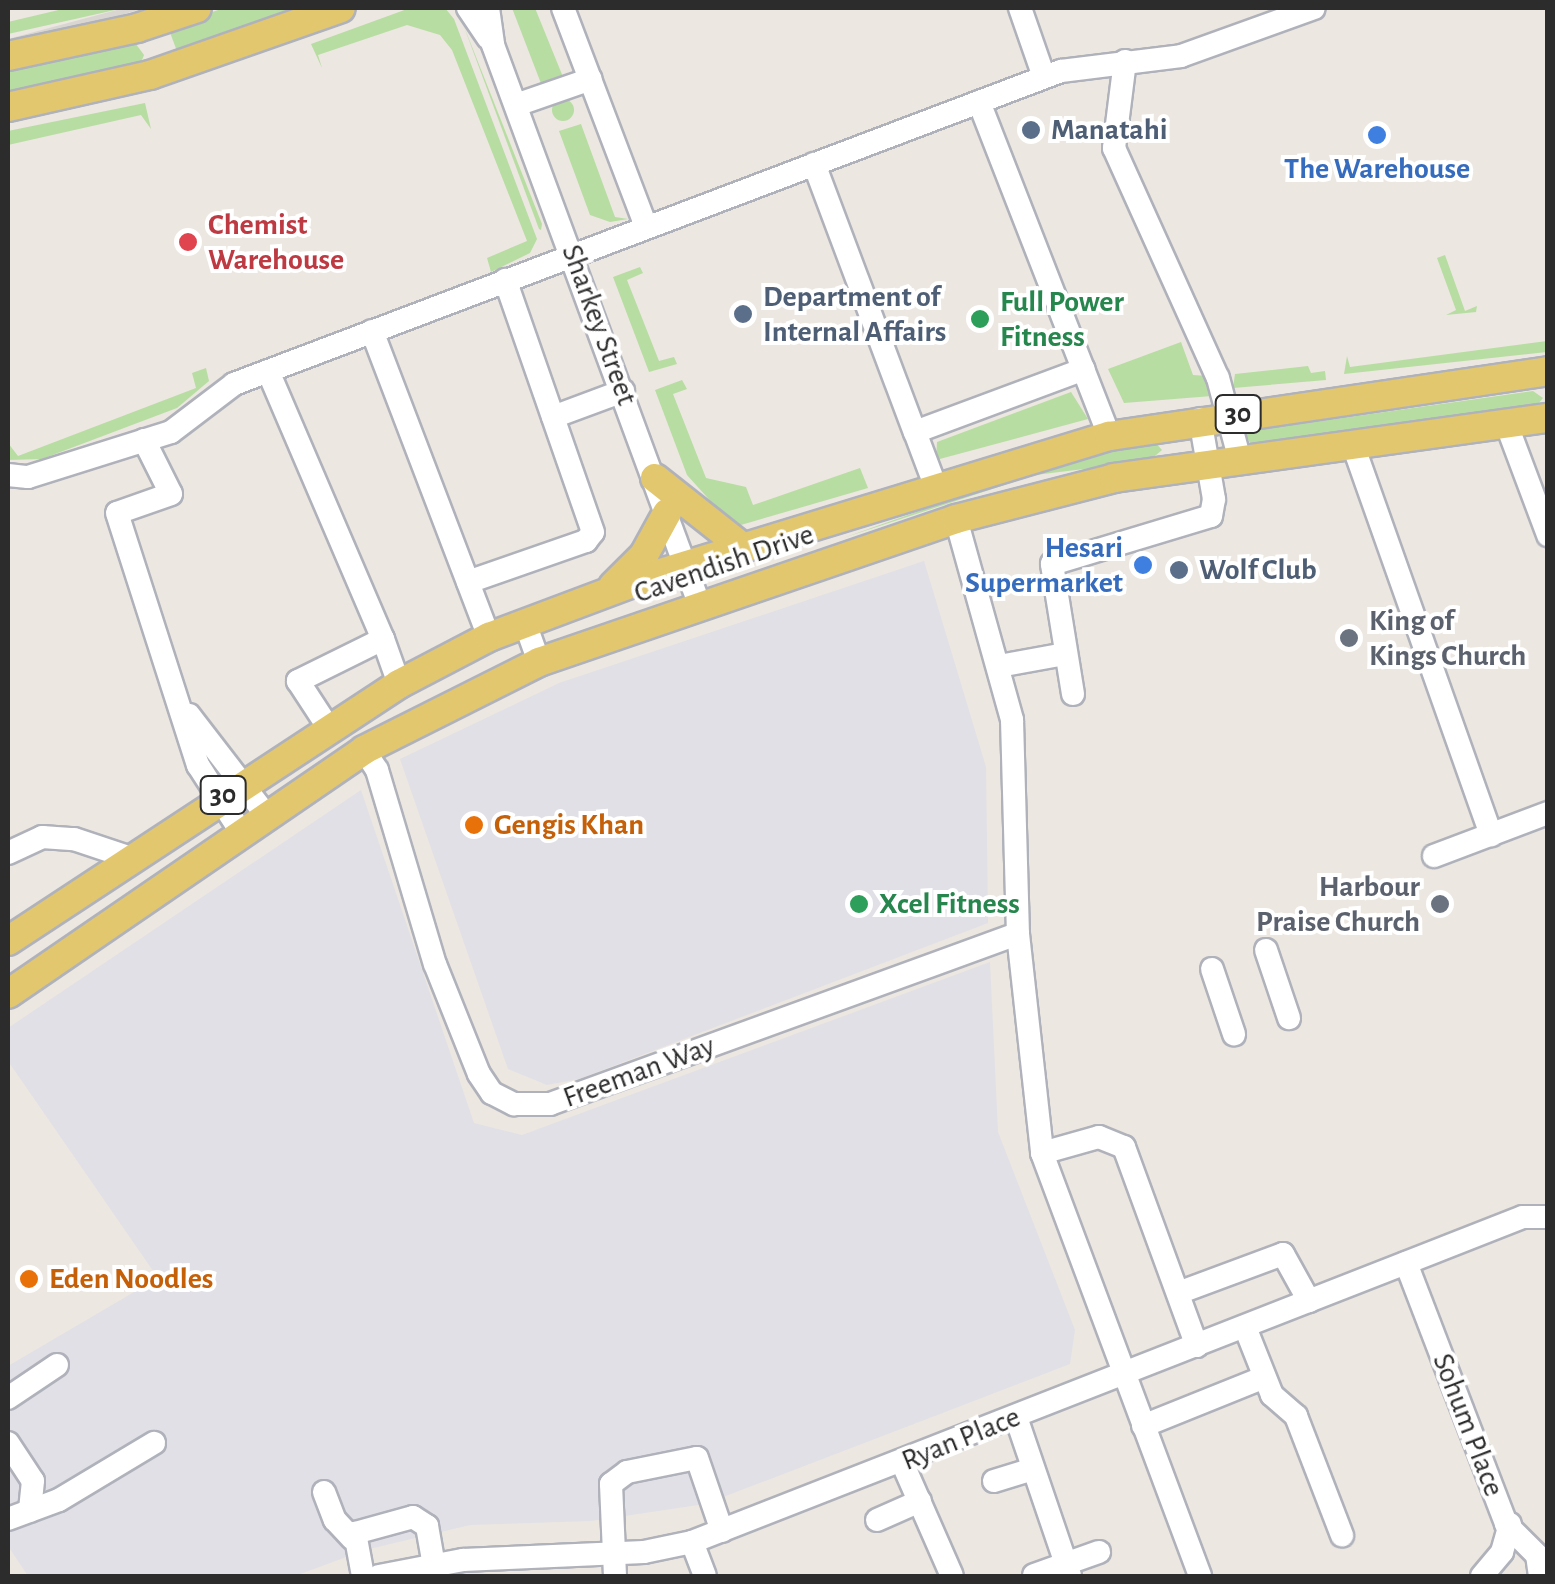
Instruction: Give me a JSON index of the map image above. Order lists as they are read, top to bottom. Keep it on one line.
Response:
{"streets":{"main road":["30","Cavendish Drive"],"street":["Sharkey Street","Freeman Way","Sohum Place","Ryan Place"]},"crossings":[["Sharkey Street","Cavendish Drive"],["Cavendish Drive","Freeman Way"],["Sohum Place","Ryan Place"]],"places":["Manatahi","The Warehouse","Chemist Warehouse","Department of Internal Affairs","Full Power Fitness","Hesari Supermarket","Wolf Club","King of Kings Church","Gengis Khan","Xcel Fitness","Harbour Praise Church","Eden Noodles"]}
